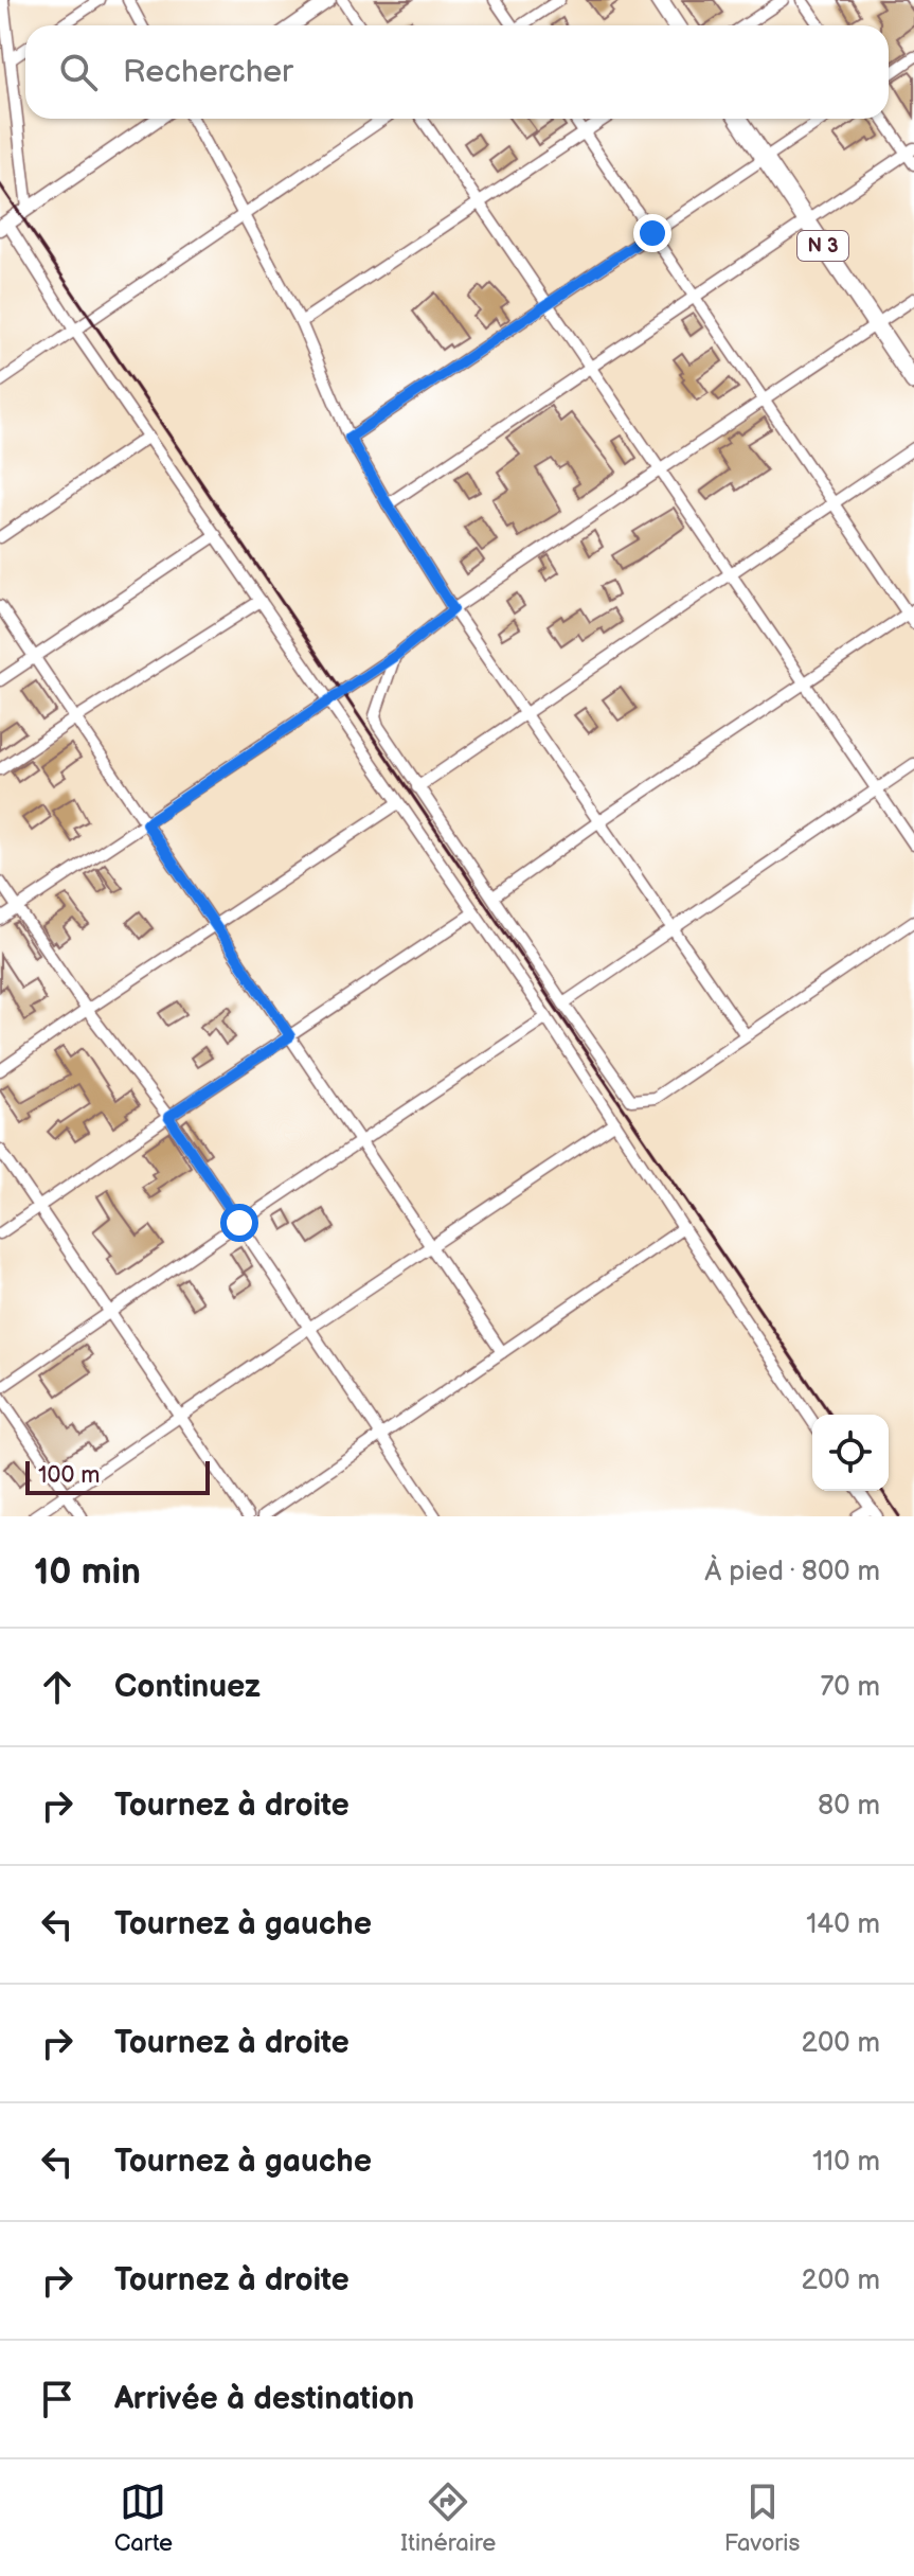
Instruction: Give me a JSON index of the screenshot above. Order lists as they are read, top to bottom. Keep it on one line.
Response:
{"streets":{"main road":["N 3"]},"scale_bar":"100 m","page":{"search":"Rechercher","scale":"100 m","heading":["10 min","À pied · 800 m"],"list":[["Continuez","70 m"],["Tournez à droite","80 m"],["Tournez à gauche","140 m"],["Tournez à droite","200 m"],["Tournez à gauche","110 m"],["Tournez à droite","200 m"],"Arrivée à destination"],"nav":["Carte","Itinéraire","Favoris"]}}
